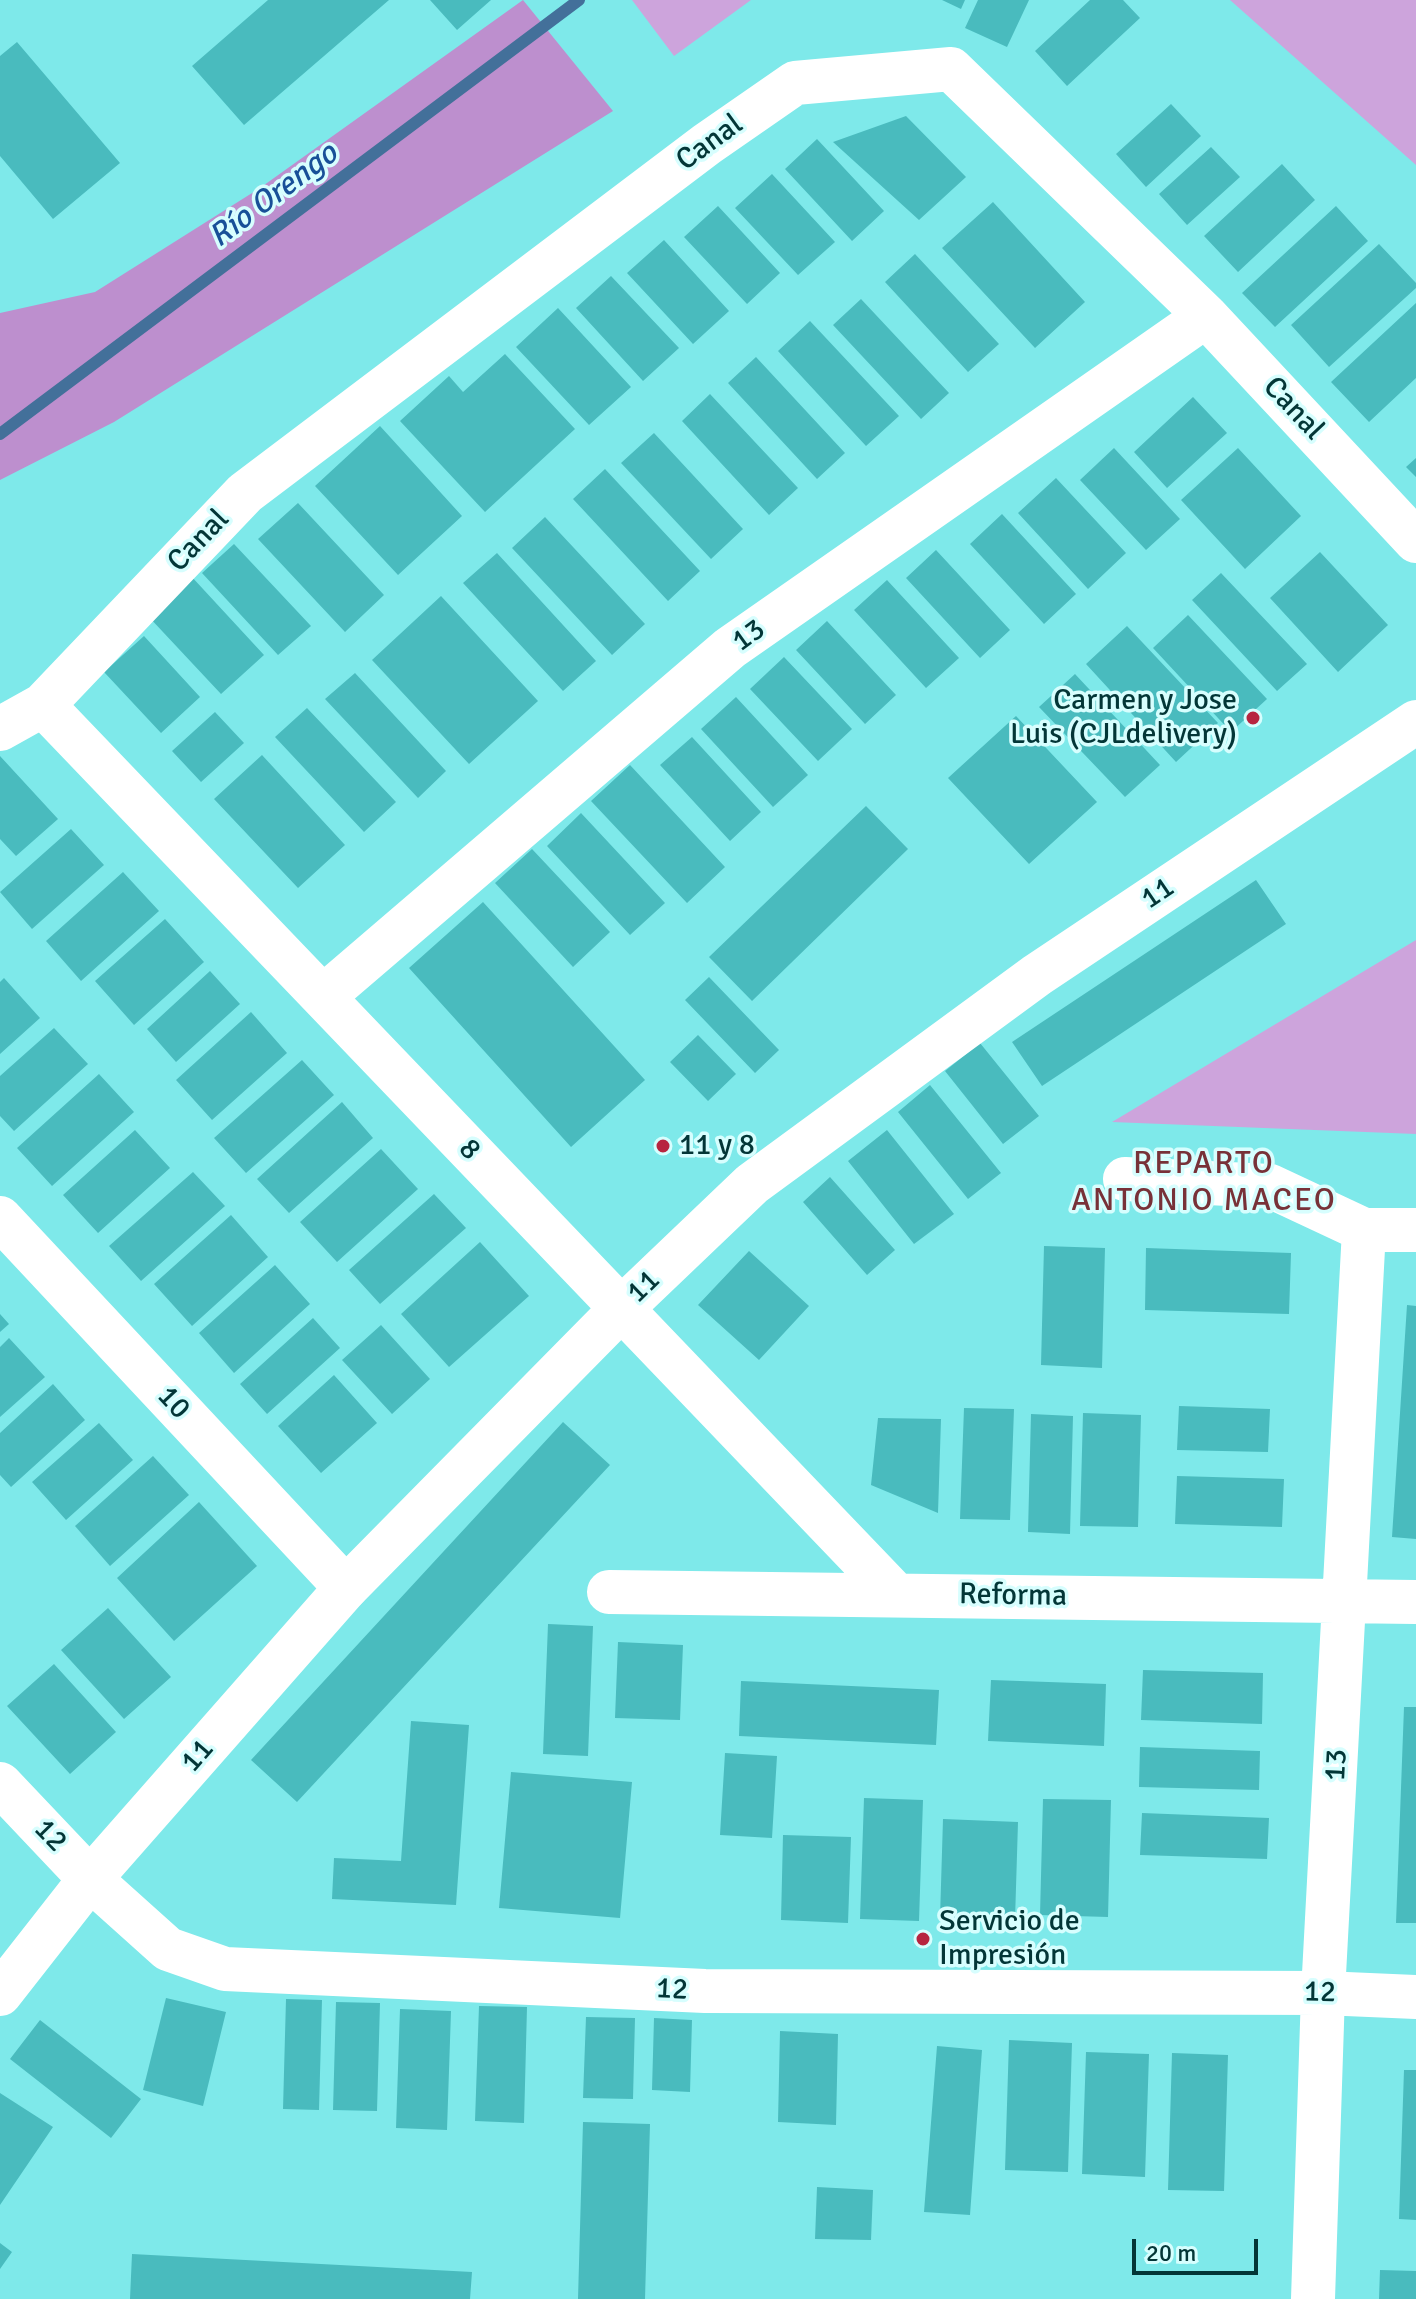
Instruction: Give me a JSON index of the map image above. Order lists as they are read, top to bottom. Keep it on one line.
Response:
{"streets":{"street":["Canal","13","11","8","10","Reforma","12"]},"crossings":[["Canal","13"],["Canal","8"],["13","8"],["13","Reforma"],["13","12"],["11","8"],["11","10"],["11","12"],["8","Reforma"]],"districts":["REPARTO ANTONIO MACEO"],"water":["Río Orengo"],"places":["Carmen y Jose Luis (CJLdelivery)","11 y 8","Servicio de Impresión"],"scale_bar":"20 m"}
